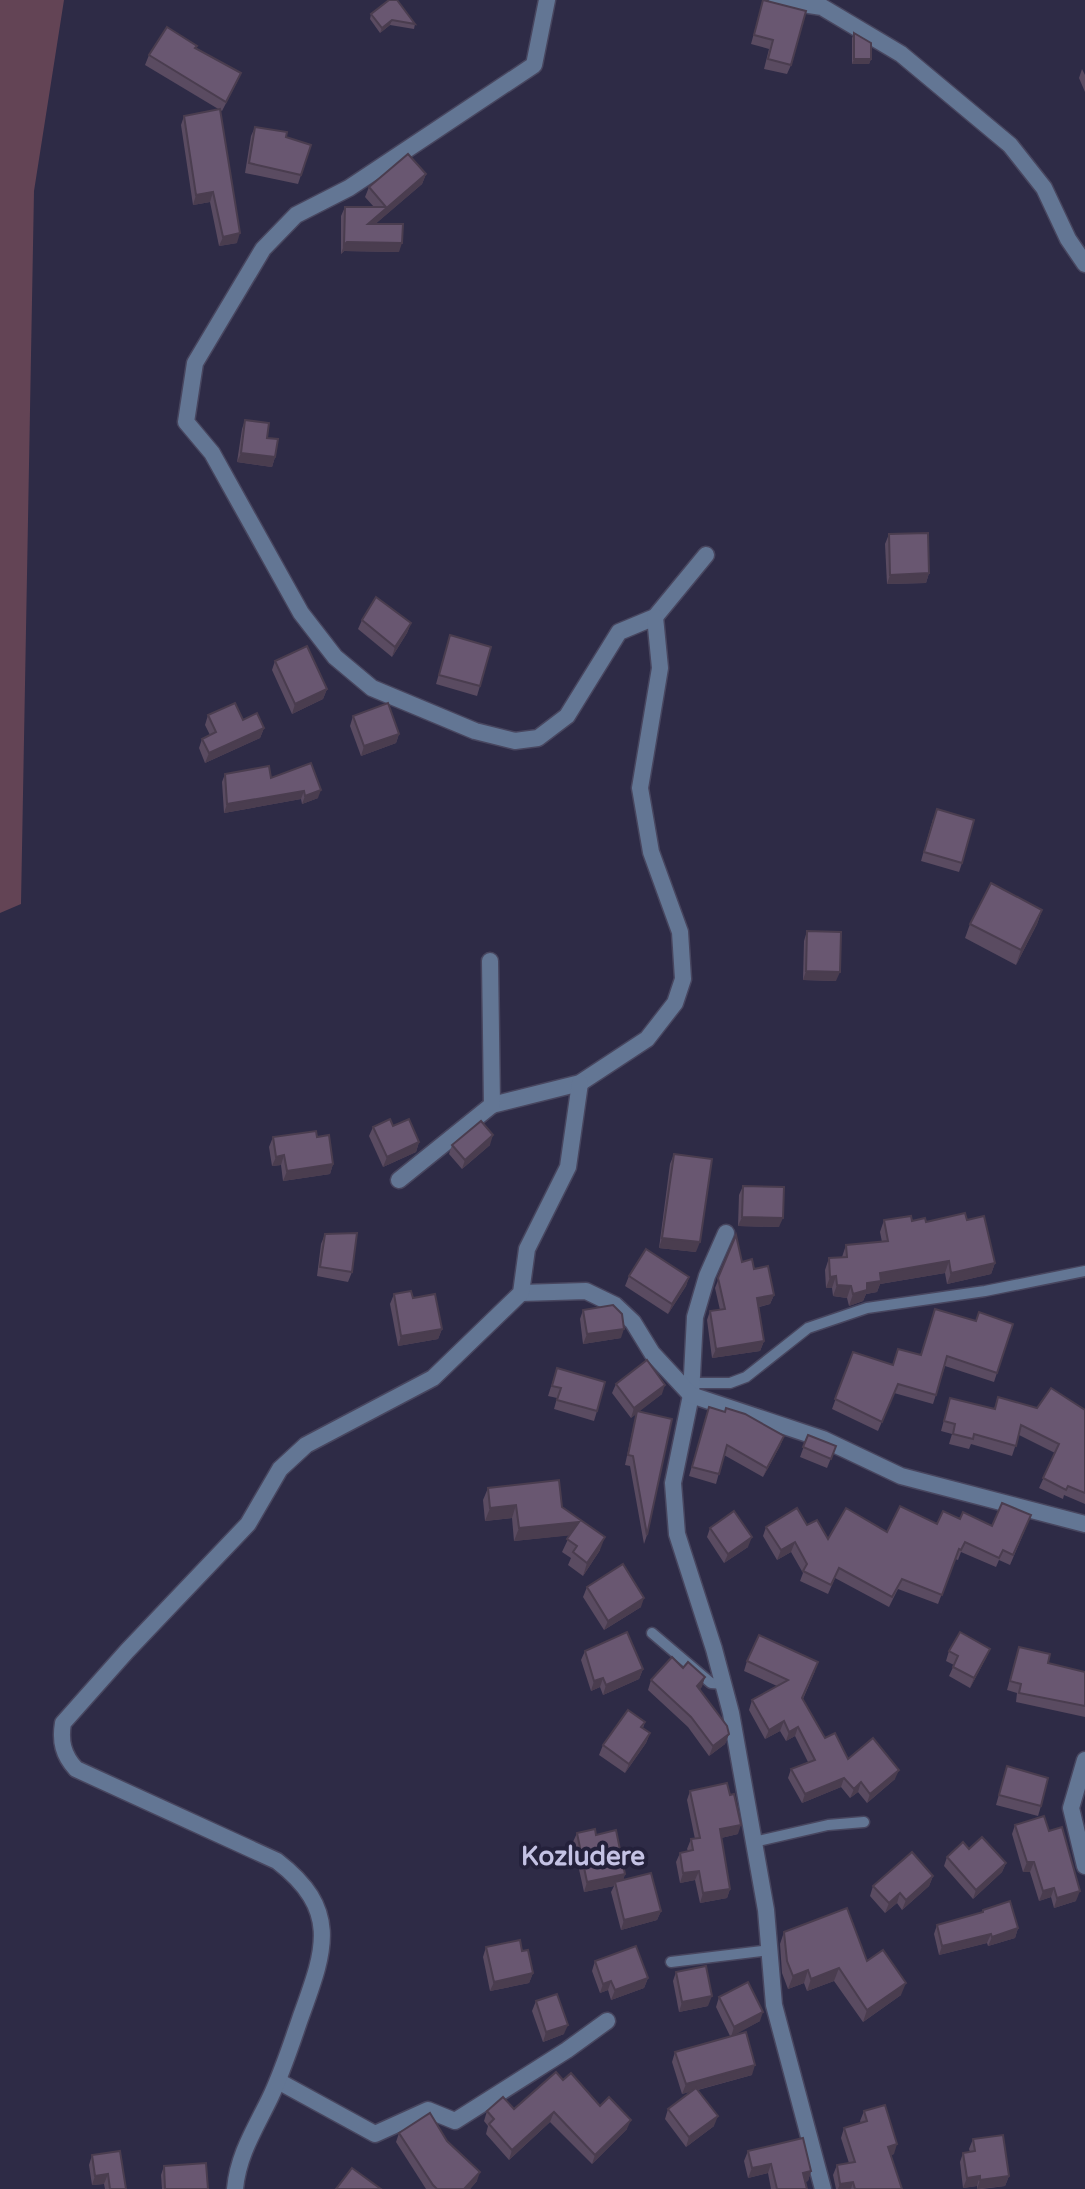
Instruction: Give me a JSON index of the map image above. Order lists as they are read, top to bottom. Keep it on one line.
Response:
{"districts":["Kozludere"]}
